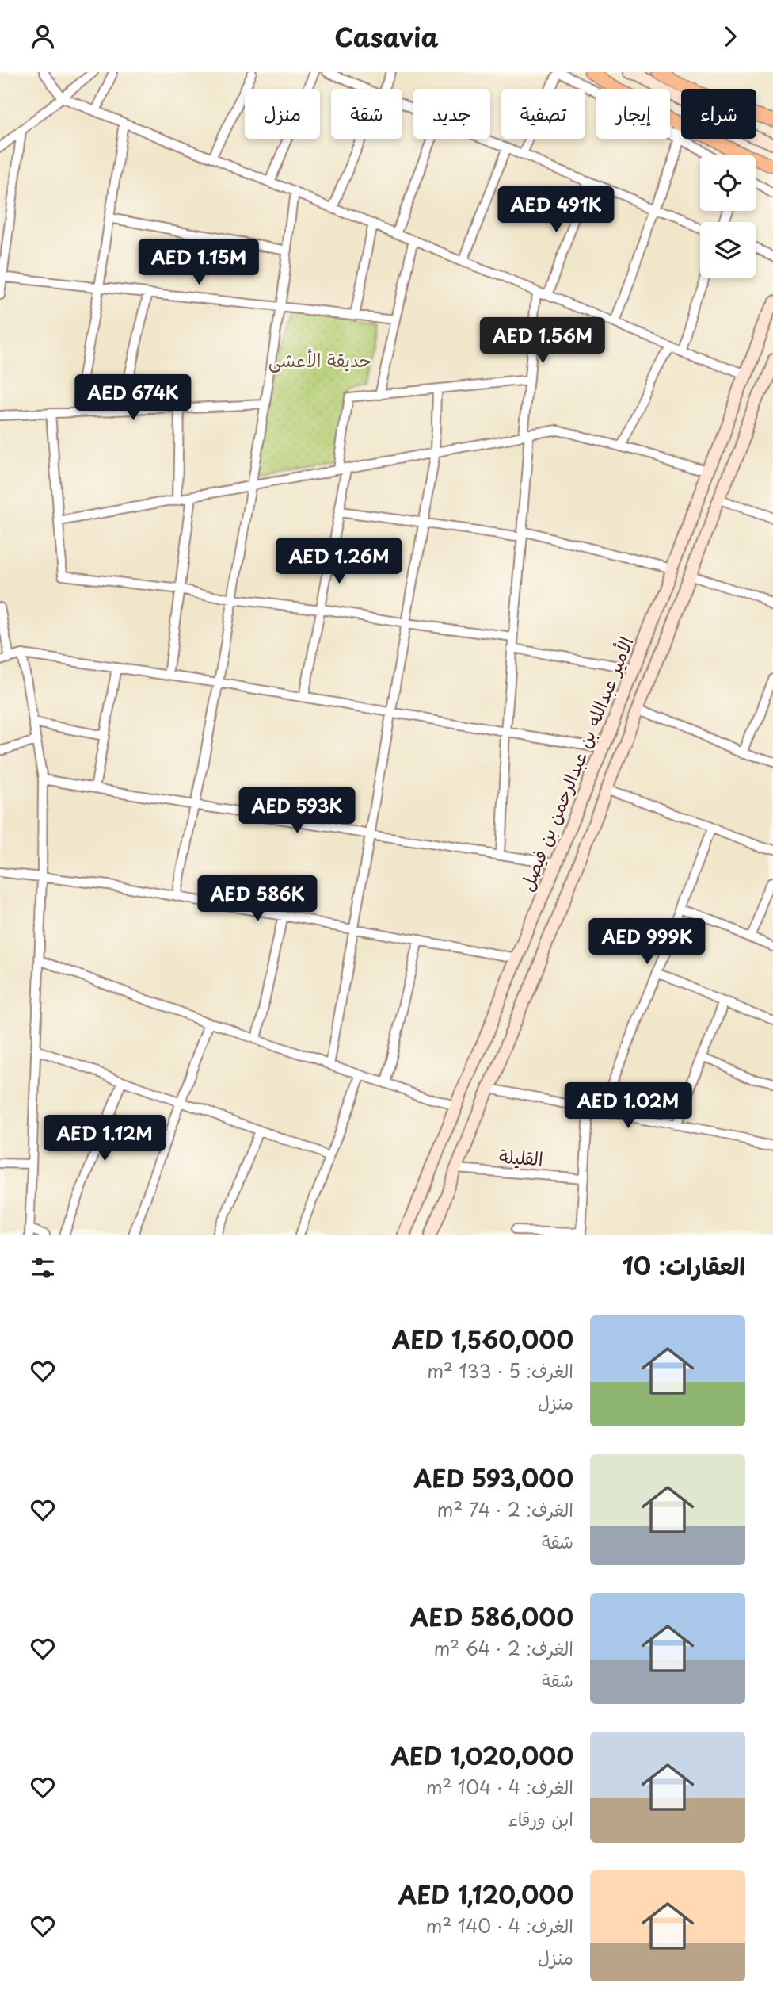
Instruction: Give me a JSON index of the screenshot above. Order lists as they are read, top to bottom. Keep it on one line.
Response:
{"streets":{"main road":["الأمير عبدالله بن عبدالرحمن بن فيصل"],"street":["القليلة"]},"crossings":[["الأمير عبدالله بن عبدالرحمن بن فيصل","القليلة"]],"parks":["حديقة الأعشى"],"page":{"header":"Casavia","chip":["شراء","إيجار","تصفية","جديد","شقة","منزل"],"price":["AED 491K","AED 1.15M","AED 1.56M","AED 674K","AED 1.26M","AED 593K","AED 586K","AED 999K","AED 1.02M","AED 1.12M"],"heading":"العقارات: 10","list":[{"name":"AED 1,560,000","note":"الغرف: 5 · 133 m² · منزل"},{"name":"AED 593,000","note":"الغرف: 2 · 74 m² · شقة"},{"name":"AED 586,000","note":"الغرف: 2 · 64 m² · شقة"},{"name":"AED 1,020,000","note":"الغرف: 4 · 104 m² · ابن ورقاء"},{"name":"AED 1,120,000","note":"الغرف: 4 · 140 m² · منزل"}]}}
